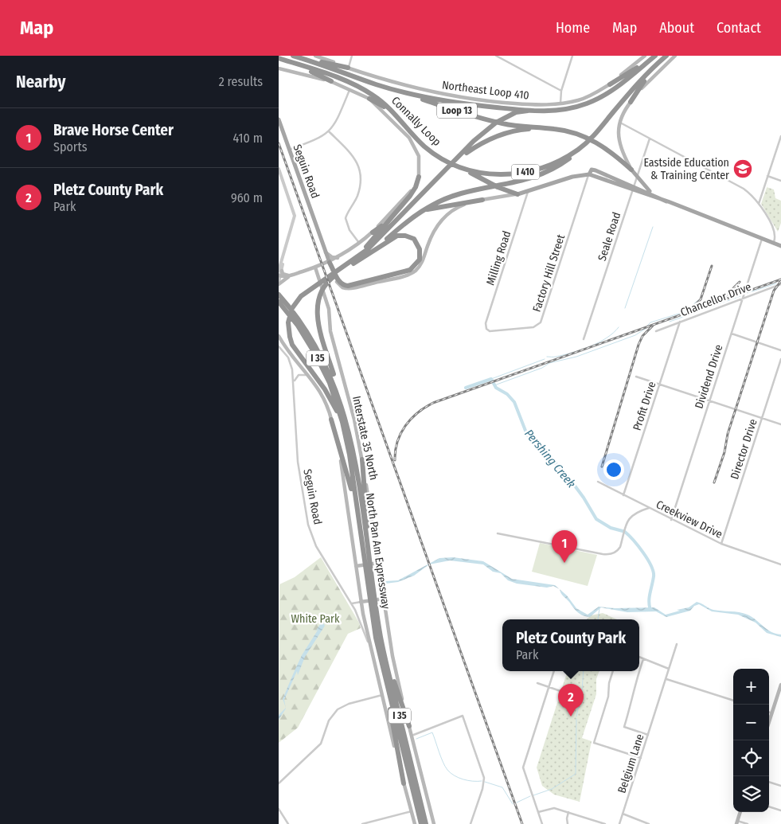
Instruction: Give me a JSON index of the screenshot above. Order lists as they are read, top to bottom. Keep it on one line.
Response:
{"streets":{"highway":["Loop 13","Connally Loop","I 410","I 35","North Pan Am Expressway"],"main road":["Northeast Loop 410","Seguin Road","Interstate 35 North"],"street":["Seale Road","Milling Road","Factory Hill Street","Chancellor Drive","Dividend Drive","Profit Drive","Director Drive","Creekview Drive","Belgium Lane"]},"crossings":[["Loop 13","Connally Loop"],["Loop 13","Seale Road"],["Loop 13","Milling Road"],["Loop 13","Factory Hill Street"],["Loop 13","Dividend Drive"],["Milling Road","Factory Hill Street"],["Chancellor Drive","Dividend Drive"],["Chancellor Drive","Profit Drive"],["Dividend Drive","Creekview Drive"],["Director Drive","Creekview Drive"]],"water":["Pershing Creek"],"parks":["White Park"],"places":{"school or university":["Eastside Education & Training Center"]},"page":{"header":"Map","nav":["Home","Map","About","Contact"],"heading":["Nearby","2 results"],"list":[{"mark":"1","name":"Brave Horse Center","note":"Sports","value":"410 m"},{"mark":"2","name":"Pletz County Park","note":"Park","value":"960 m"}],"pins":["1","2"],"popup":["Pletz County Park","Park"],"map_buttons":["+","−"]}}
